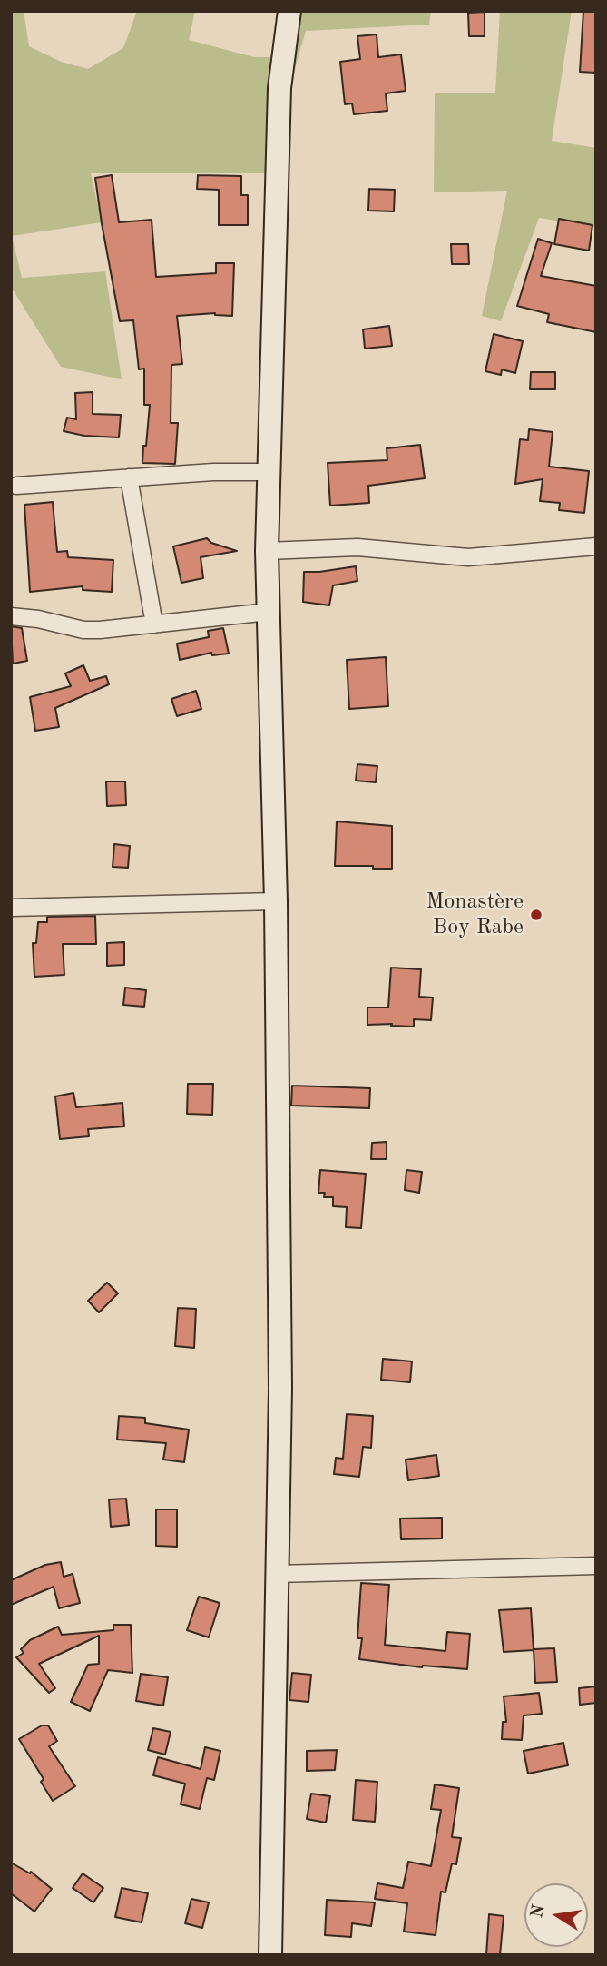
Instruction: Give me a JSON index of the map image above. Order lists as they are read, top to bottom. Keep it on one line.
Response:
{"places":["Monastère Boy Rabe"],"north":"left"}
